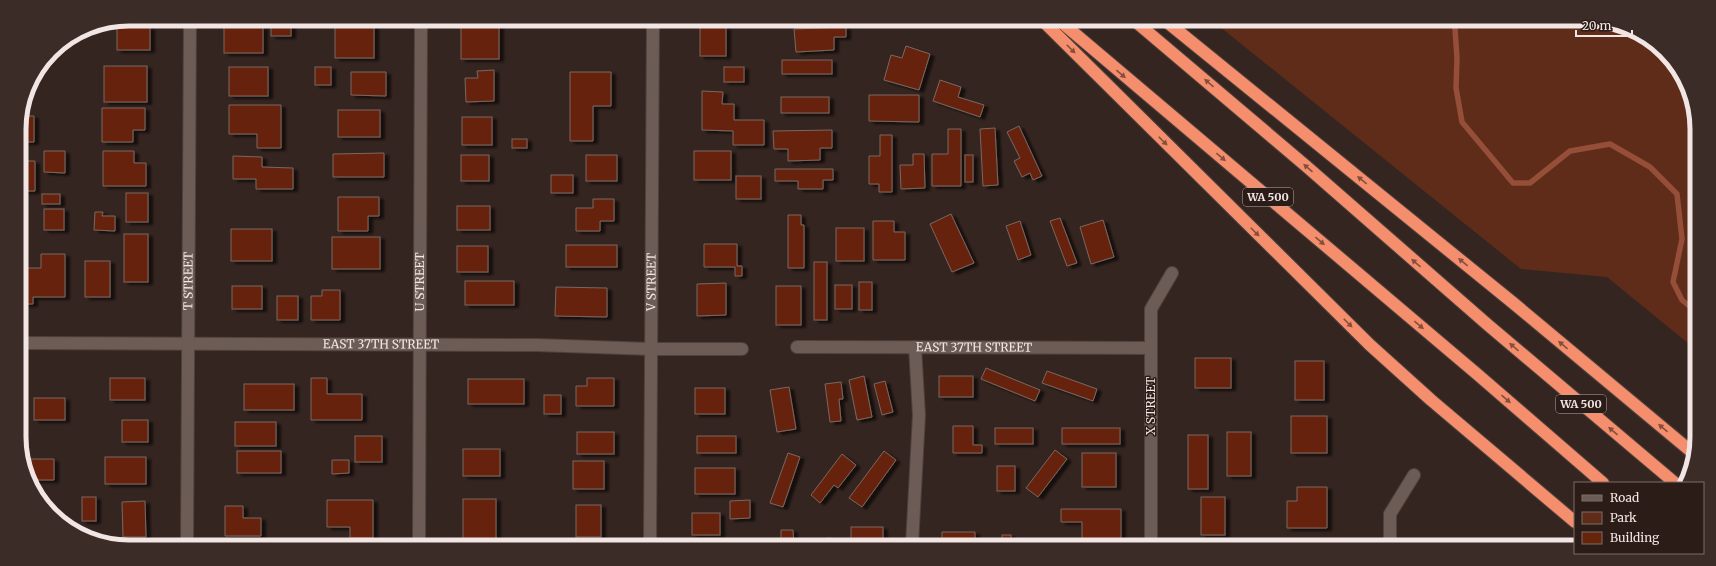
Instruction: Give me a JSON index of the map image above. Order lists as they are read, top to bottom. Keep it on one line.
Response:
{"streets":{"highway":["WA 500"],"street":["T STREET","U STREET","V STREET","EAST 37TH STREET","X STREET"]},"crossings":[["T STREET","EAST 37TH STREET"],["U STREET","EAST 37TH STREET"],["V STREET","EAST 37TH STREET"],["EAST 37TH STREET","X STREET"]],"legend":["Road","Park","Building"],"scale_bar":"20 m"}
